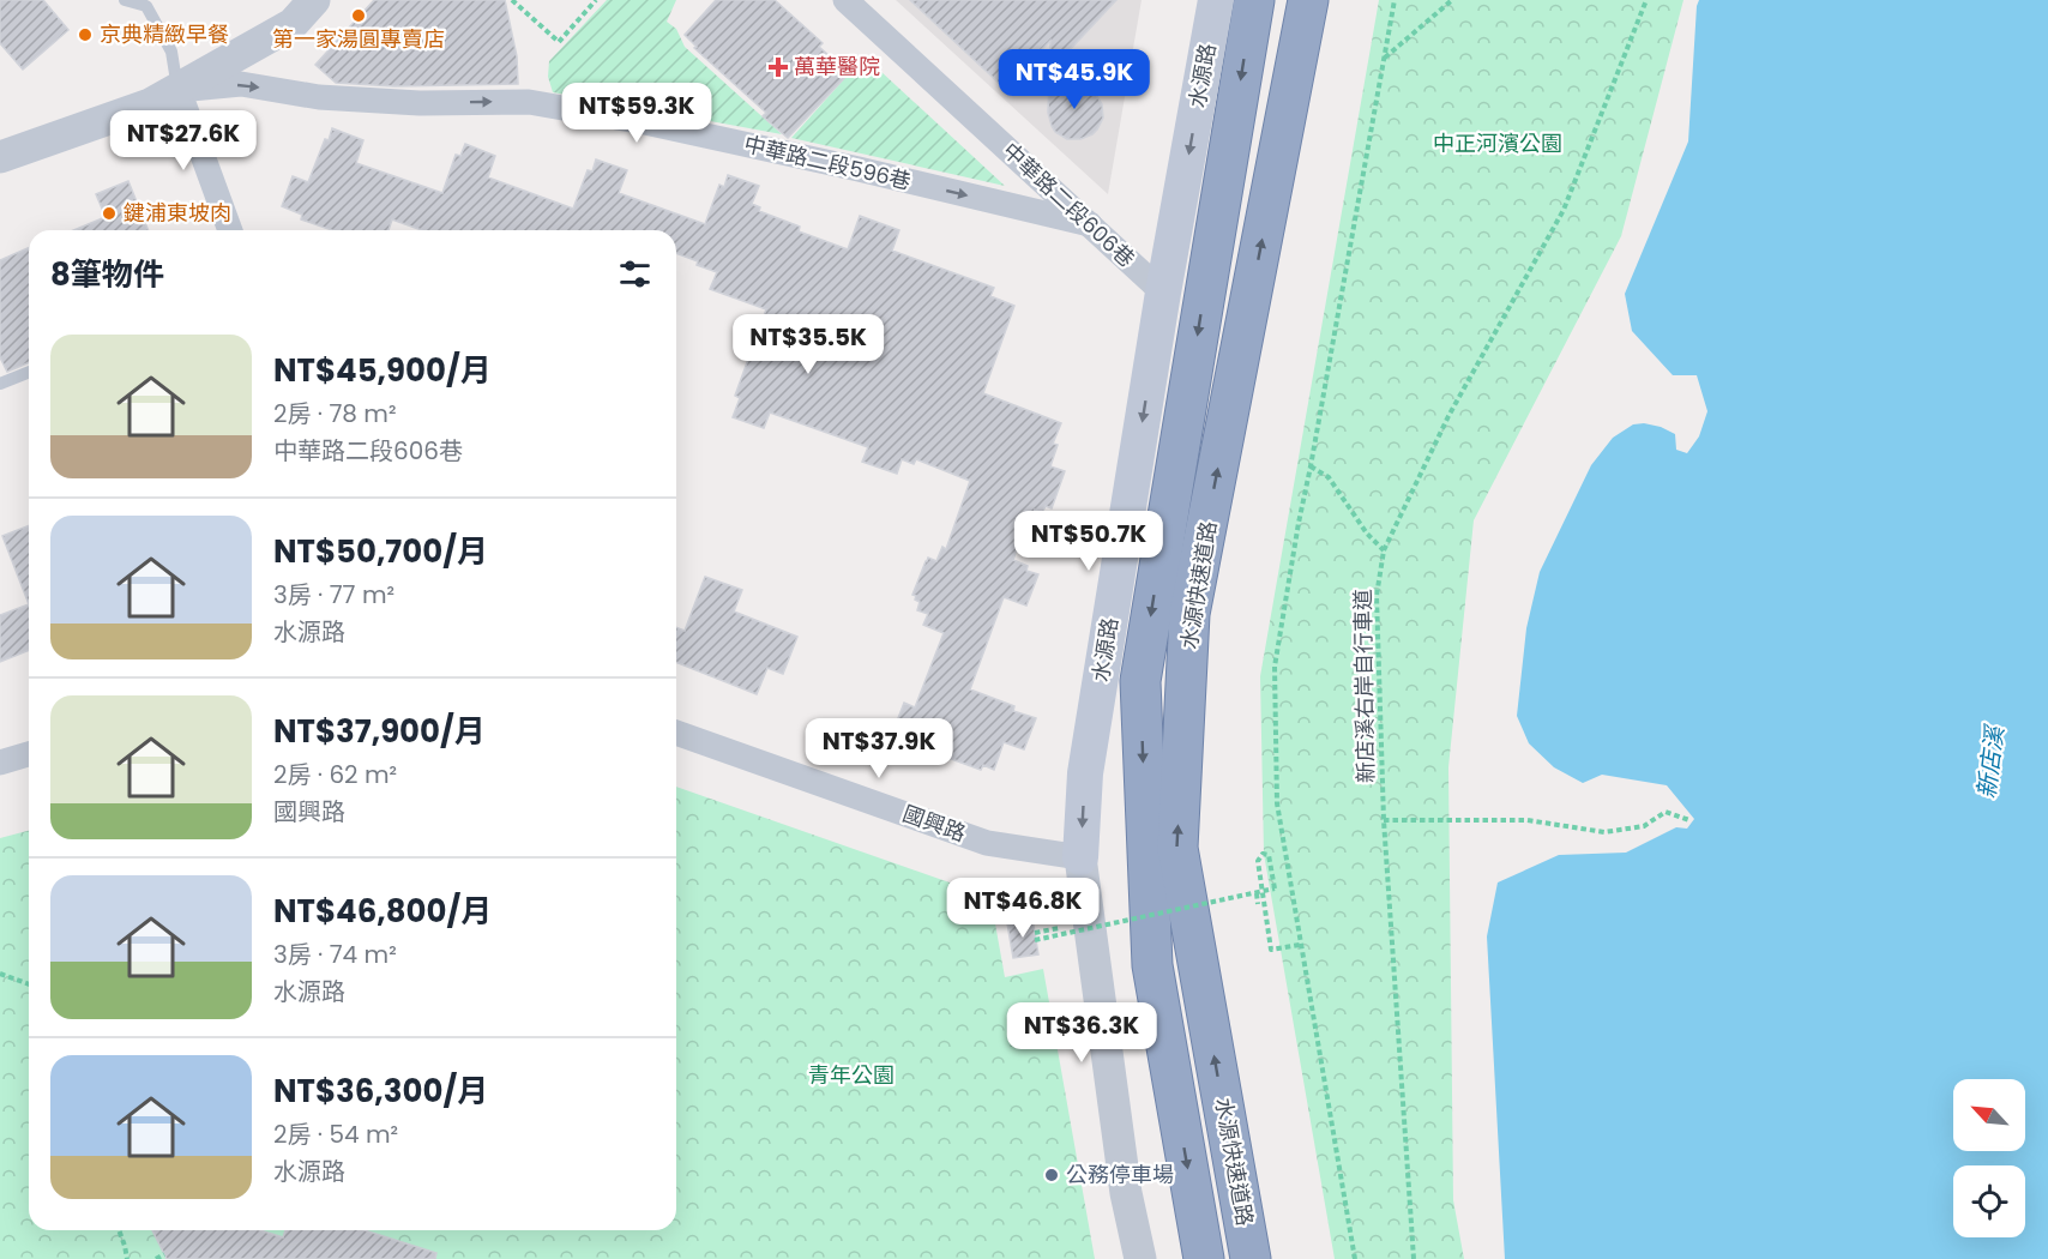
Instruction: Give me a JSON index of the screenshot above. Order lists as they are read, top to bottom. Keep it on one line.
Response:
{"streets":{"highway":["水源快速道路"],"main road":["水源路"],"street":["中華路二段596巷","中華路二段606巷","國興路"],"path":["新店溪右岸自行車道"]},"crossings":[["水源路","中華路二段606巷"],["水源路","國興路"],["中華路二段596巷","中華路二段606巷"]],"one_way":["水源路","中華路二段596巷"],"water":["新店溪"],"parks":["中正河濱公園","青年公園"],"places":{"other":["第一家湯圓專賣店","京典精緻早餐","鍵浦東坡肉","公務停車場"],"health":["萬華醫院"]},"north":"top left","page":{"price":["NT$45.9K","NT$59.3K","NT$27.6K","NT$35.5K","NT$50.7K","NT$37.9K","NT$46.8K","NT$36.3K"],"heading":"8筆物件","list":[{"name":"NT$45,900/月","note":"2房 · 78 m² · 中華路二段606巷"},{"name":"NT$50,700/月","note":"3房 · 77 m² · 水源路"},{"name":"NT$37,900/月","note":"2房 · 62 m² · 國興路"},{"name":"NT$46,800/月","note":"3房 · 74 m² · 水源路"},{"name":"NT$36,300/月","note":"2房 · 54 m² · 水源路"}]}}
